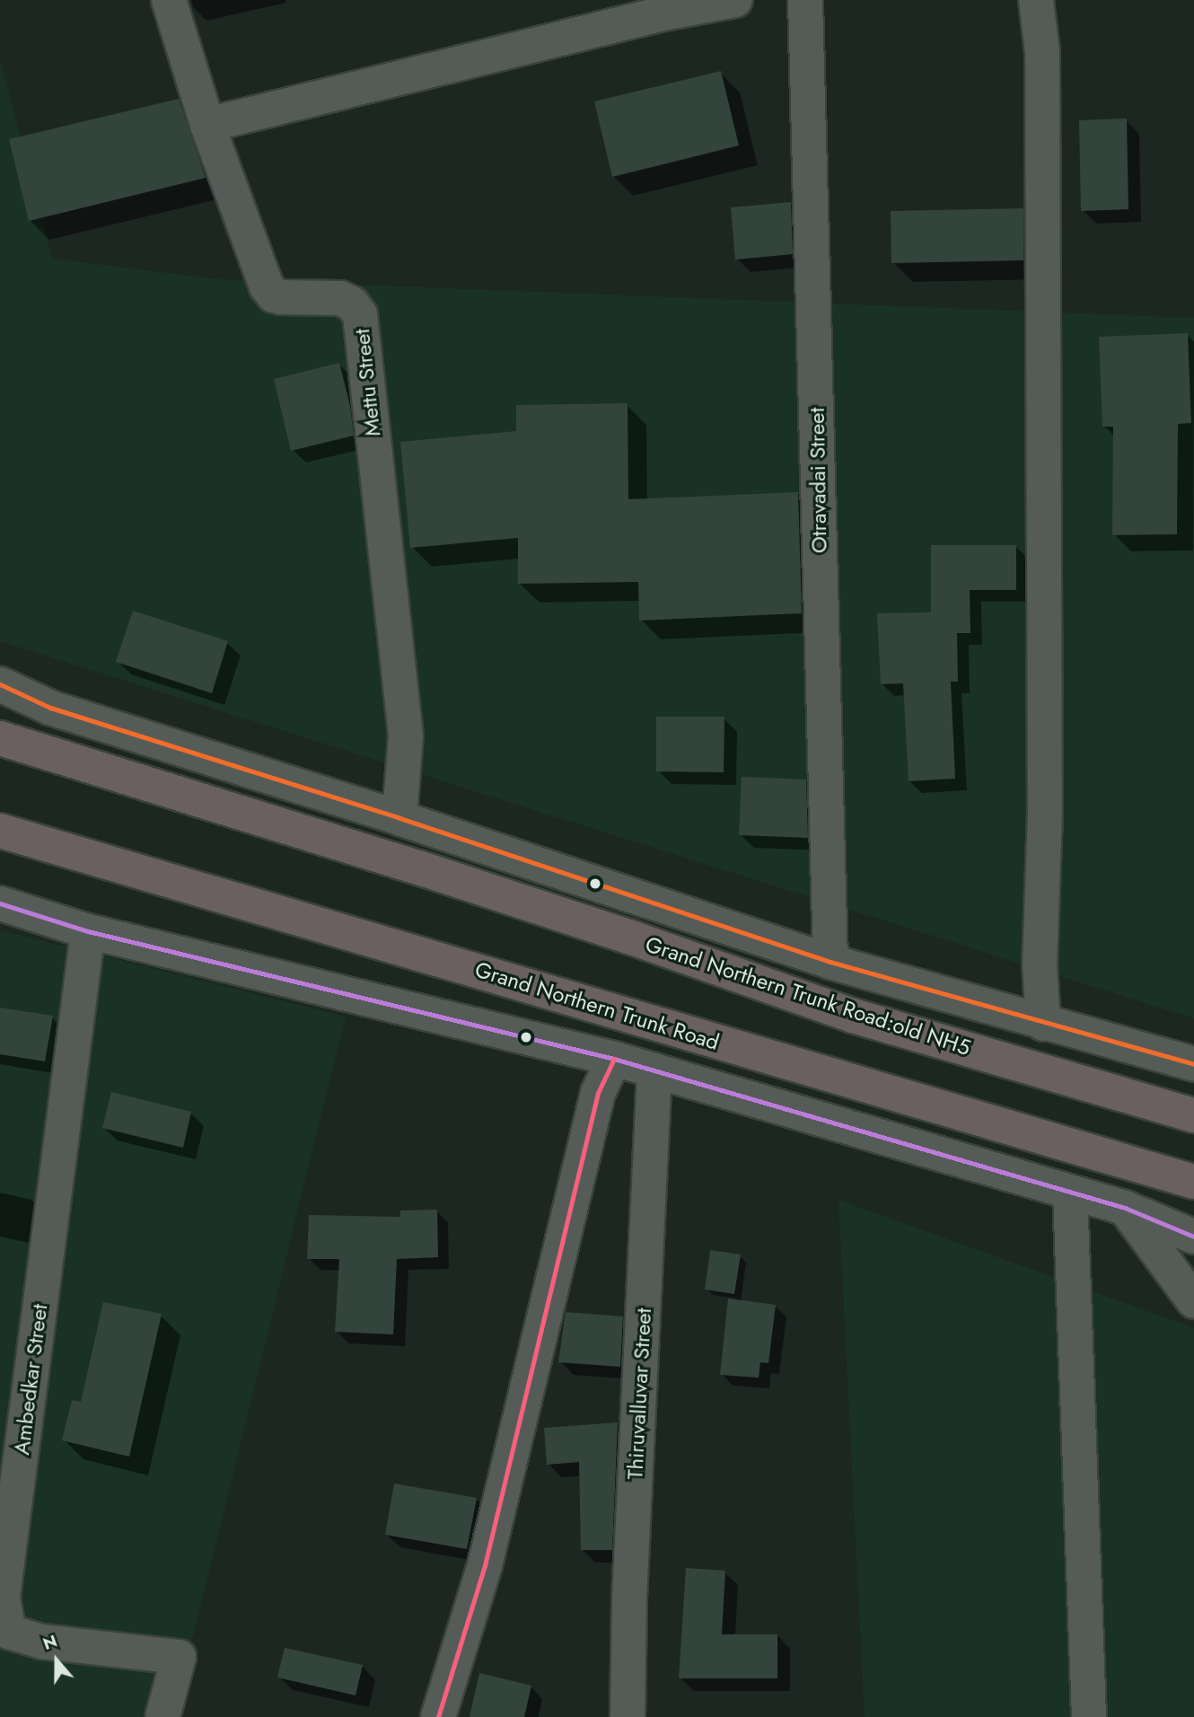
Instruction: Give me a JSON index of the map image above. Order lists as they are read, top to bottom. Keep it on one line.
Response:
{"streets":{"highway":["Grand Northern Trunk Road:old NH5","Grand Northern Trunk Road"],"street":["Mettu Street","Otravadai Street","Ambedkar Street","Thiruvalluvar Street"]},"north":"top"}
